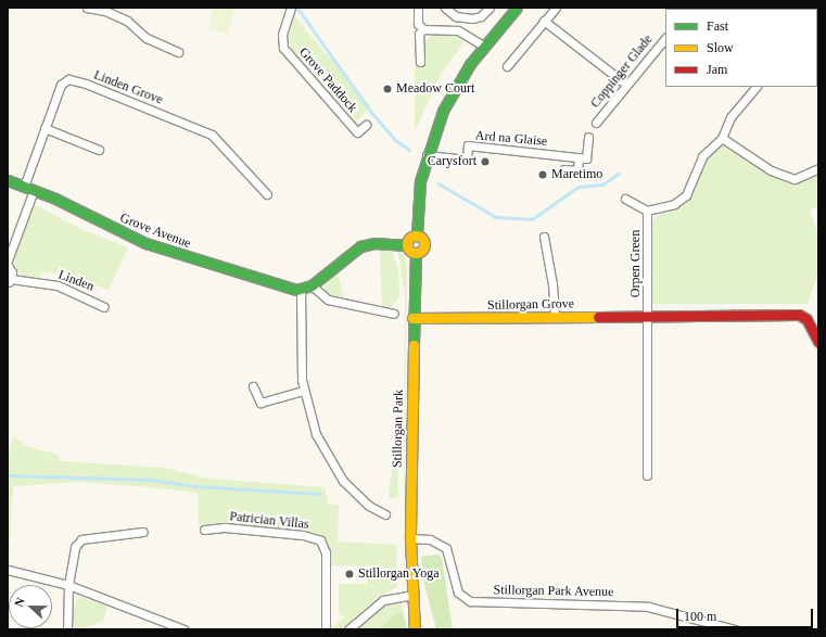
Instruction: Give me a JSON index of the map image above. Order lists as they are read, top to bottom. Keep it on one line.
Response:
{"streets":{"street":["Coppinger Glade","Grove Paddock","Linden Grove","Ard na Glaise","Grove Avenue","Orpen Green","Linden","Stillorgan Grove","Stillorgan Park","Patrician Villas","Stillorgan Park Avenue"]},"crossings":[["Linden Grove","Grove Avenue"],["Ard na Glaise","Stillorgan Park"],["Orpen Green","Stillorgan Grove"],["Stillorgan Grove","Stillorgan Park"],["Stillorgan Park","Stillorgan Park Avenue"]],"places":["Meadow Court","Carysfort","Maretimo","Stillorgan Yoga"],"legend":["Fast","Slow","Jam"],"scale_bar":"100 m","north":"left"}
